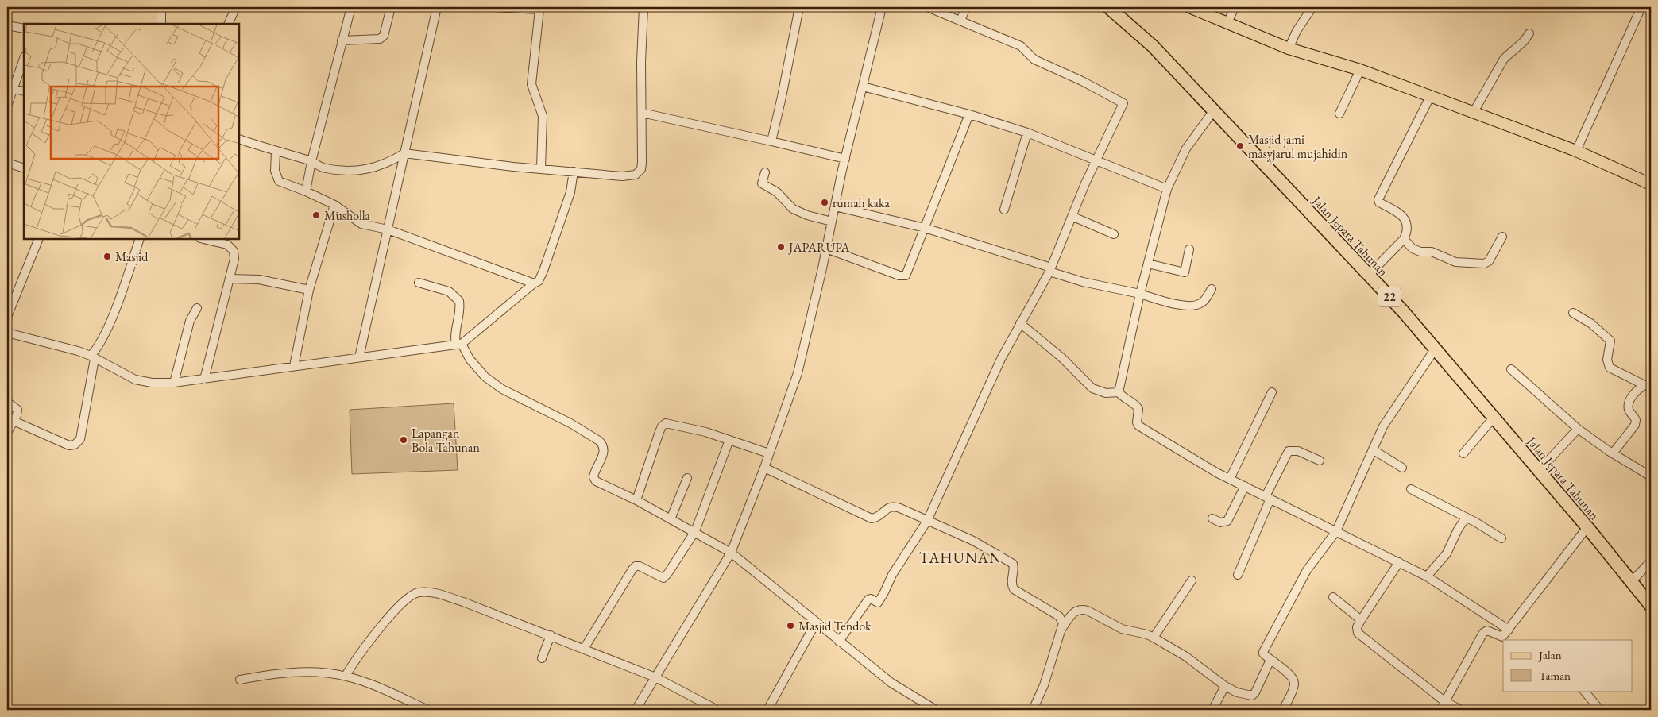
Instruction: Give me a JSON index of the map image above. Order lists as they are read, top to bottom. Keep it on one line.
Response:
{"streets":{"highway":["Jalan Jepara Tahunan","22"]},"districts":["TAHUNAN"],"places":["Masjid jami masyjarul mujahidin","rumah kaka","Musholla","JAPARUPA","Masjid","Lapangan Bola Tahunan","Masjid Tendok"],"legend":["Jalan","Taman"]}
